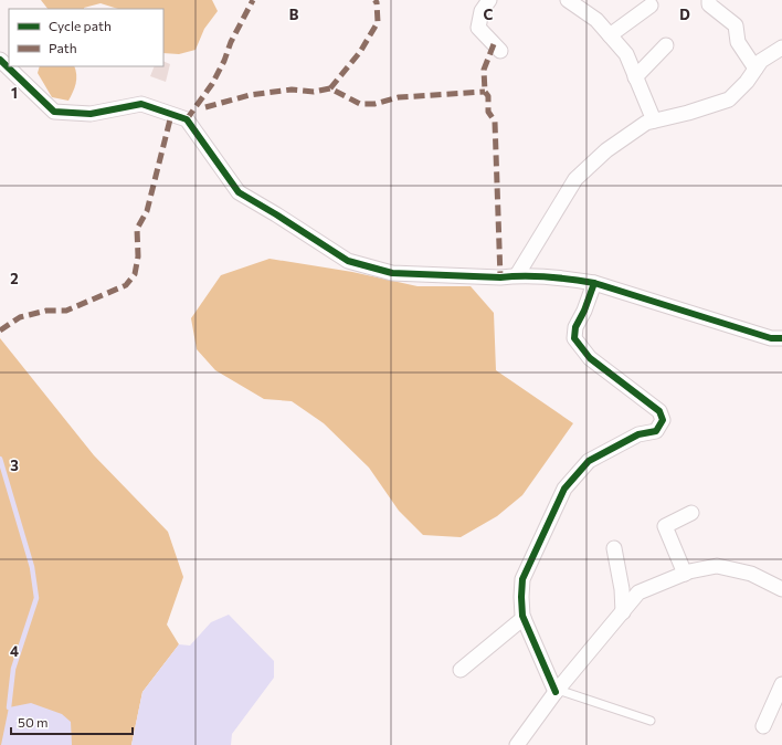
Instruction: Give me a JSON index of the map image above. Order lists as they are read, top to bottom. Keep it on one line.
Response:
{"legend":["Cycle path","Path"],"scale_bar":"50 m","grid":{"columns":["B","C","D"],"rows":["1","2","3","4"]}}
